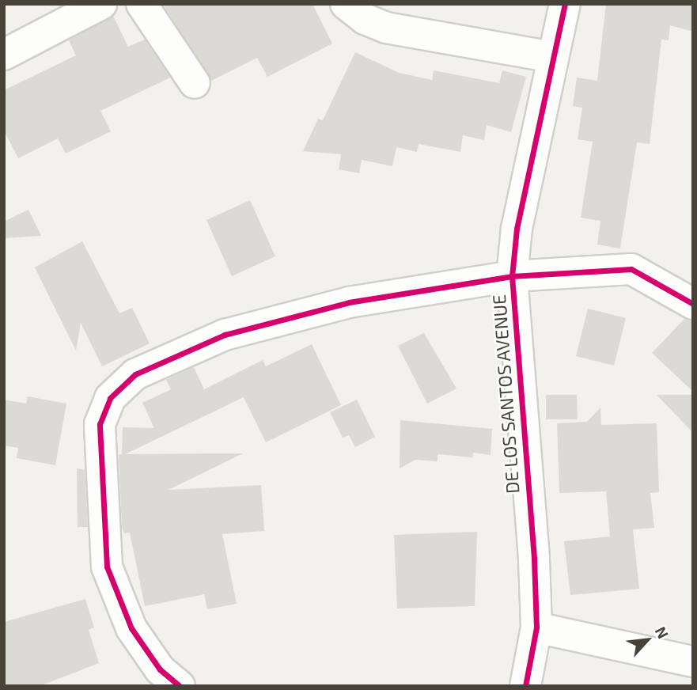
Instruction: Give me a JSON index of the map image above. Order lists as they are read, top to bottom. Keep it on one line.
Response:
{"streets":{"street":["DE LOS SANTOS AVENUE"]},"north":"top right"}
